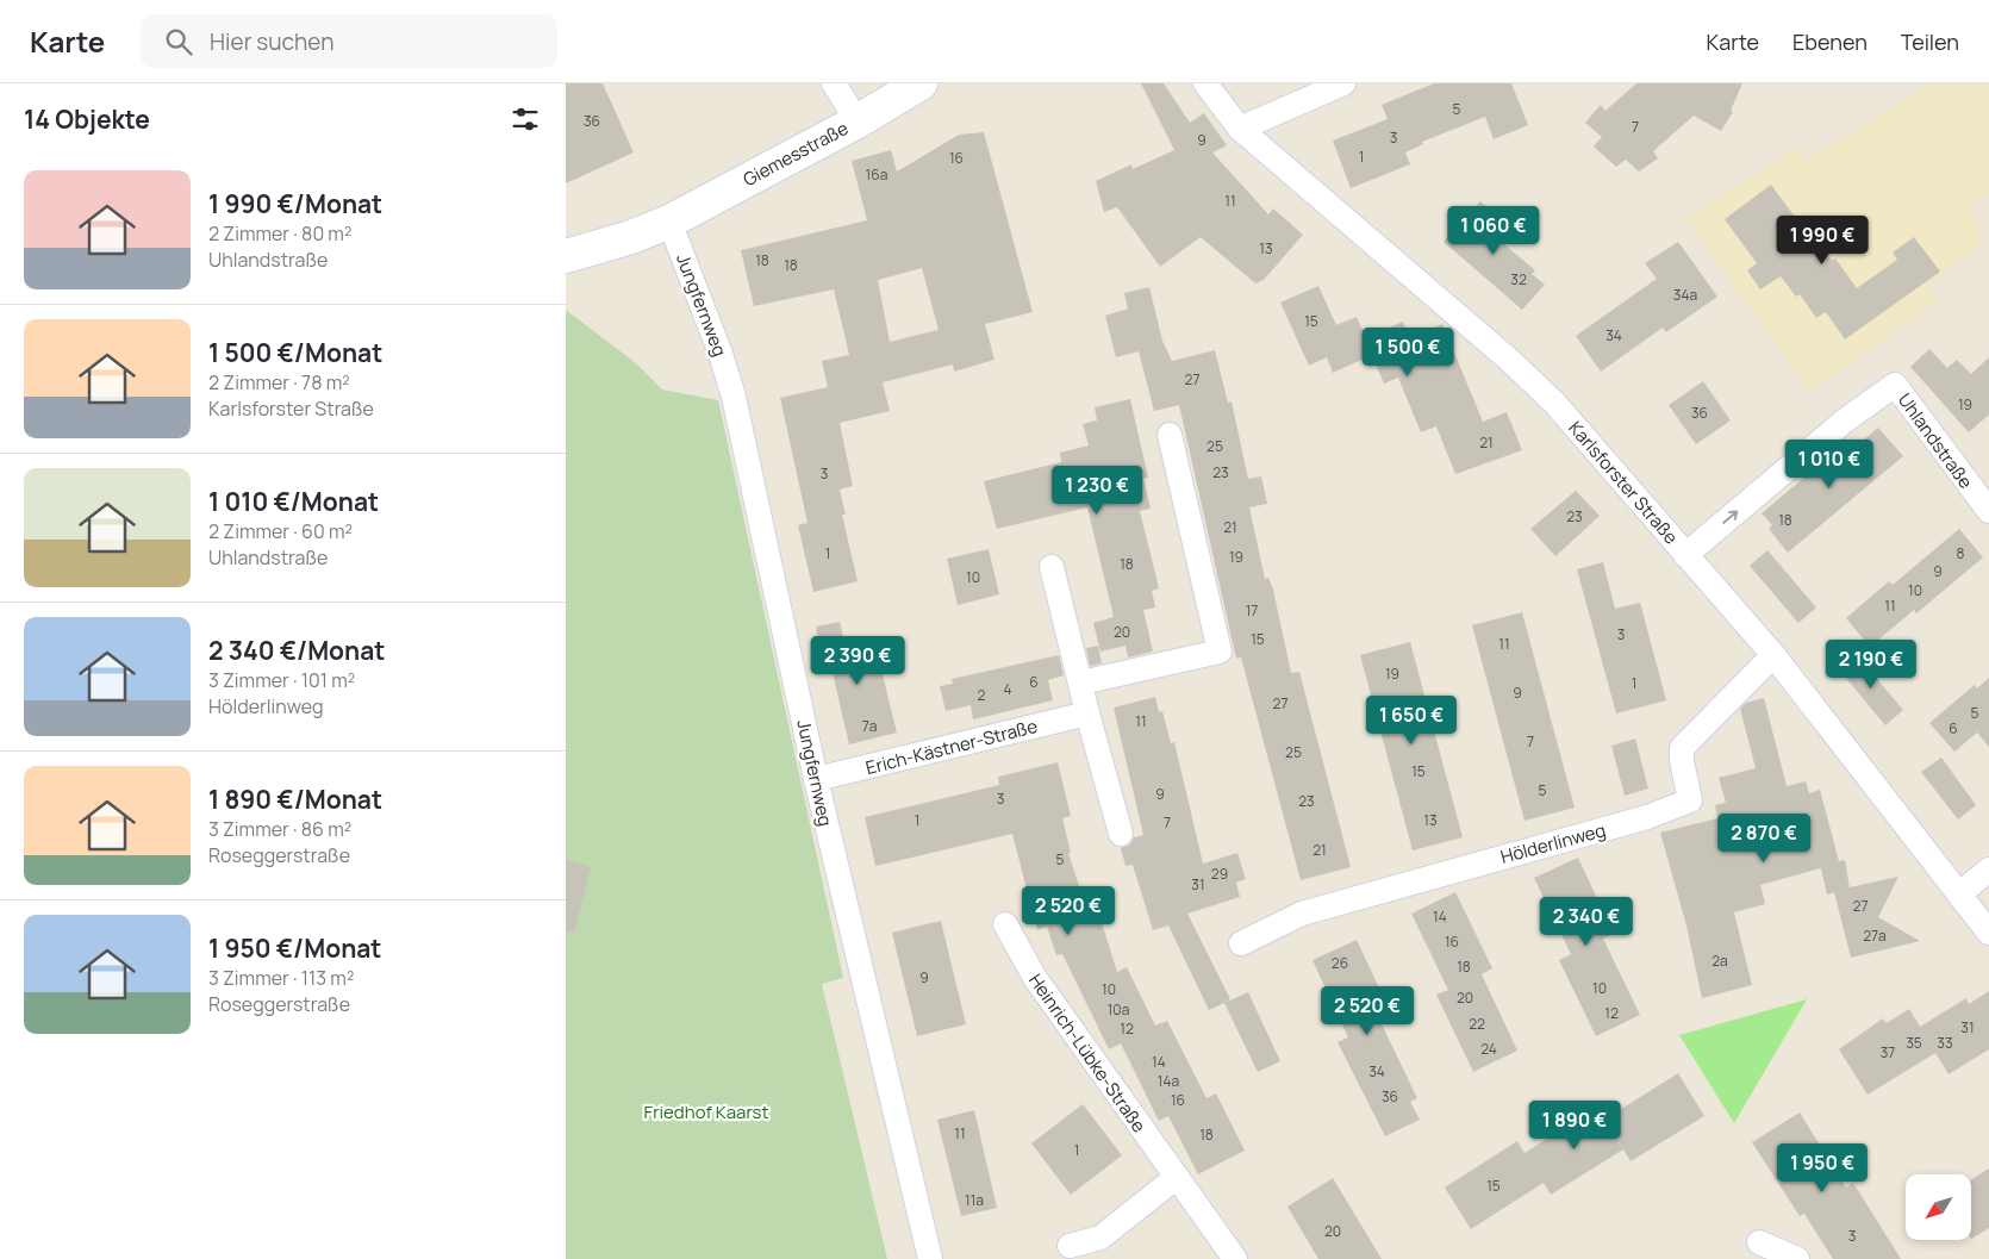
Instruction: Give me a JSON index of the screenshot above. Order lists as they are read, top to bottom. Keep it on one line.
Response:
{"streets":{"main road":["Giemesstraße"],"street":["Jungfernweg","Uhlandstraße","Karlsforster Straße","Erich-Kästner-Straße","Hölderlinweg","Heinrich-Lübke-Straße"]},"crossings":[["Giemesstraße","Jungfernweg"],["Jungfernweg","Erich-Kästner-Straße"],["Uhlandstraße","Karlsforster Straße"],["Karlsforster Straße","Hölderlinweg"]],"parks":["Friedhof Kaarst"],"house_numbers":["5","36","7","3","9","1","16","16a","11","13","18","18","32","34a","15","34","27","19","36","21","25","23","3","23","18","21","1","8","19","18","9","10","10","11","17","20","3","15","11","19","6","1","4","9","2","27","5","11","7a","6","7","25","15","5","9","3","23","1","13","7","21","5","29","31","27","14","27a","16","2a","26","18","9","10","10","20","10a","12","22","31","12","35","33","24","37","14","34","14a","36","16","11","18","1","15","11a","20","3"],"north":"bottom left","page":{"header":"Karte","search":"Hier suchen","nav":["Karte","Ebenen","Teilen"],"heading":"14 Objekte","list":[{"name":"1 990 €/Monat","note":"2 Zimmer · 80 m² · Uhlandstraße"},{"name":"1 500 €/Monat","note":"2 Zimmer · 78 m² · Karlsforster Straße"},{"name":"1 010 €/Monat","note":"2 Zimmer · 60 m² · Uhlandstraße"},{"name":"2 340 €/Monat","note":"3 Zimmer · 101 m² · Hölderlinweg"},{"name":"1 890 €/Monat","note":"3 Zimmer · 86 m² · Roseggerstraße"},{"name":"1 950 €/Monat","note":"3 Zimmer · 113 m² · Roseggerstraße"}],"price":["1 060 €","1 990 €","1 500 €","1 010 €","1 230 €","2 390 €","2 190 €","1 650 €","2 870 €","2 520 €","2 340 €","2 520 €","1 890 €","1 950 €"]}}
